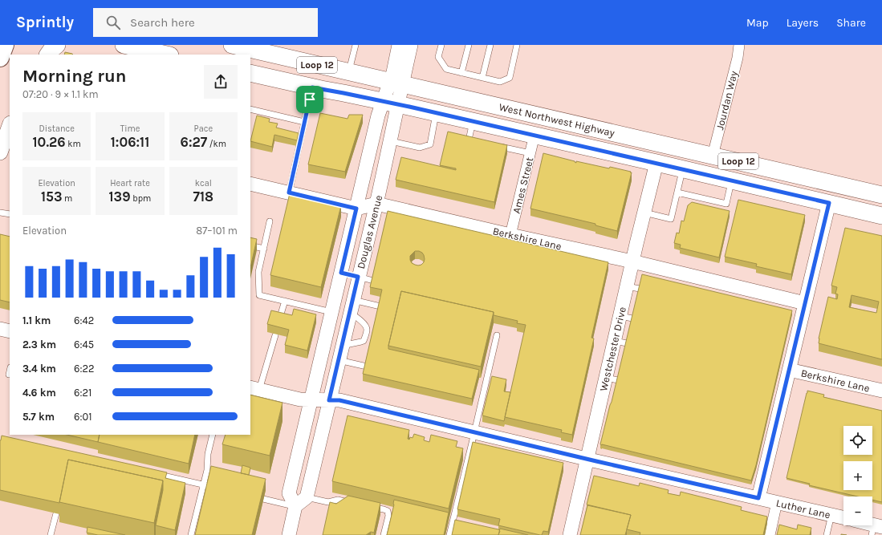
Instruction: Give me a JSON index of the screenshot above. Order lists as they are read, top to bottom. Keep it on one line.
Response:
{"streets":{"main road":["Loop 12","West Northwest Highway"],"street":["Jourdan Way","Ames Street","Douglas Avenue","Berkshire Lane","Westchester Drive","Luther Lane"]},"crossings":[["Jourdan Way","West Northwest Highway"],["West Northwest Highway","Ames Street"],["West Northwest Highway","Douglas Avenue"],["West Northwest Highway","Westchester Drive"],["Ames Street","Berkshire Lane"],["Douglas Avenue","Berkshire Lane"],["Douglas Avenue","Luther Lane"],["Berkshire Lane","Westchester Drive"],["Westchester Drive","Luther Lane"]],"page":{"header":"Sprintly","search":"Search here","nav":["Map","Layers","Share"],"heading":["Morning run","07:20 · 9 × 1.1 km"],"stats":[["Distance","10.26 km"],["Time","1:06:11"],["Pace","6:27 /km"],["Elevation","153 m"],["Heart rate","139 bpm"],["kcal","718"]],"chart":["Elevation","87–101 m"],"list":[{"name":"1.1 km","note":"6:42"},{"name":"2.3 km","note":"6:45"},{"name":"3.4 km","note":"6:22"},{"name":"4.6 km","note":"6:21"},{"name":"5.7 km","note":"6:01"}],"map_buttons":["+","−"]}}
